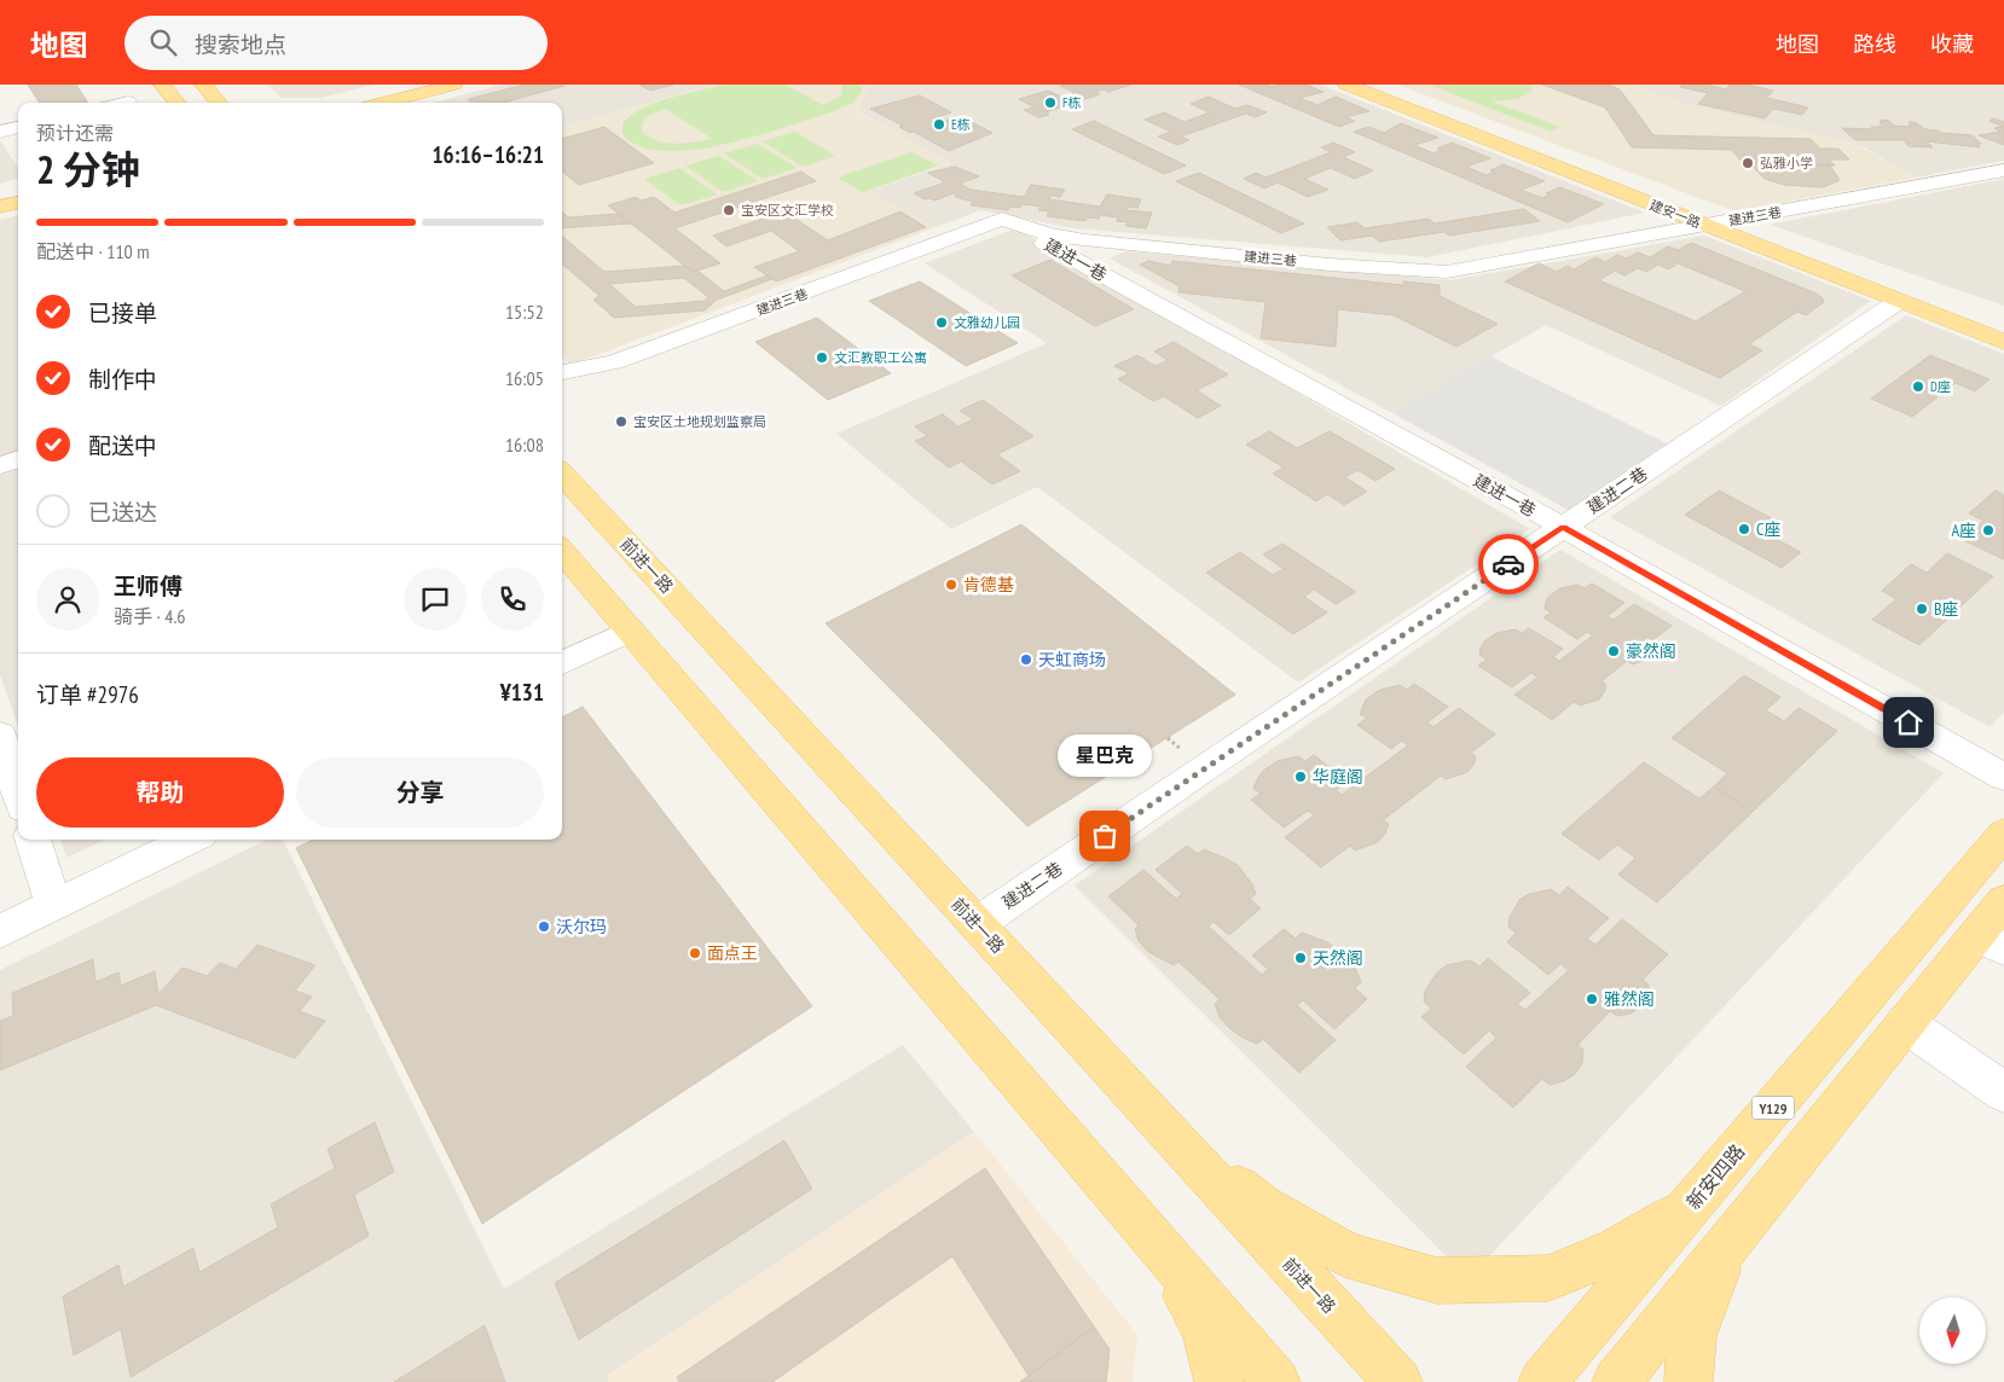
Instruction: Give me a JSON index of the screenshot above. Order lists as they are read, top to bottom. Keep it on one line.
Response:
{"streets":{"main road":["建安一路","前进一路","Y129","新安四路"],"street":["建进三巷","建进一巷","建进二巷"]},"crossings":[["建安一路","建进三巷"],["建安一路","建进二巷"],["建进三巷","建进一巷"],["建进一巷","建进二巷"],["建进二巷","前进一路"]],"places":["F栋","E栋","弘雅小学","宝安区文汇学校","文雅幼儿园","文汇教职工公寓","D座","宝安区土地规划监察局","C座","A座","肯德基","B座","豪然阁","天虹商场","华庭阁","星巴克","沃尔玛","面点王","天然阁","雅然阁"],"north":"bottom","page":{"header":"地图","search":"搜索地点","nav":["地图","路线","收藏"],"heading":["2 分钟","预计还需","16:16–16:21"],"panel":["王师傅","骑手 · 4.6","订单 #2976","¥131"],"bar":"配送中 · 110 m","list":[["已接单","15:52"],["制作中","16:05"],["配送中","16:08"],"已送达"],"bubble":"星巴克","buttons":["帮助","分享"]}}
